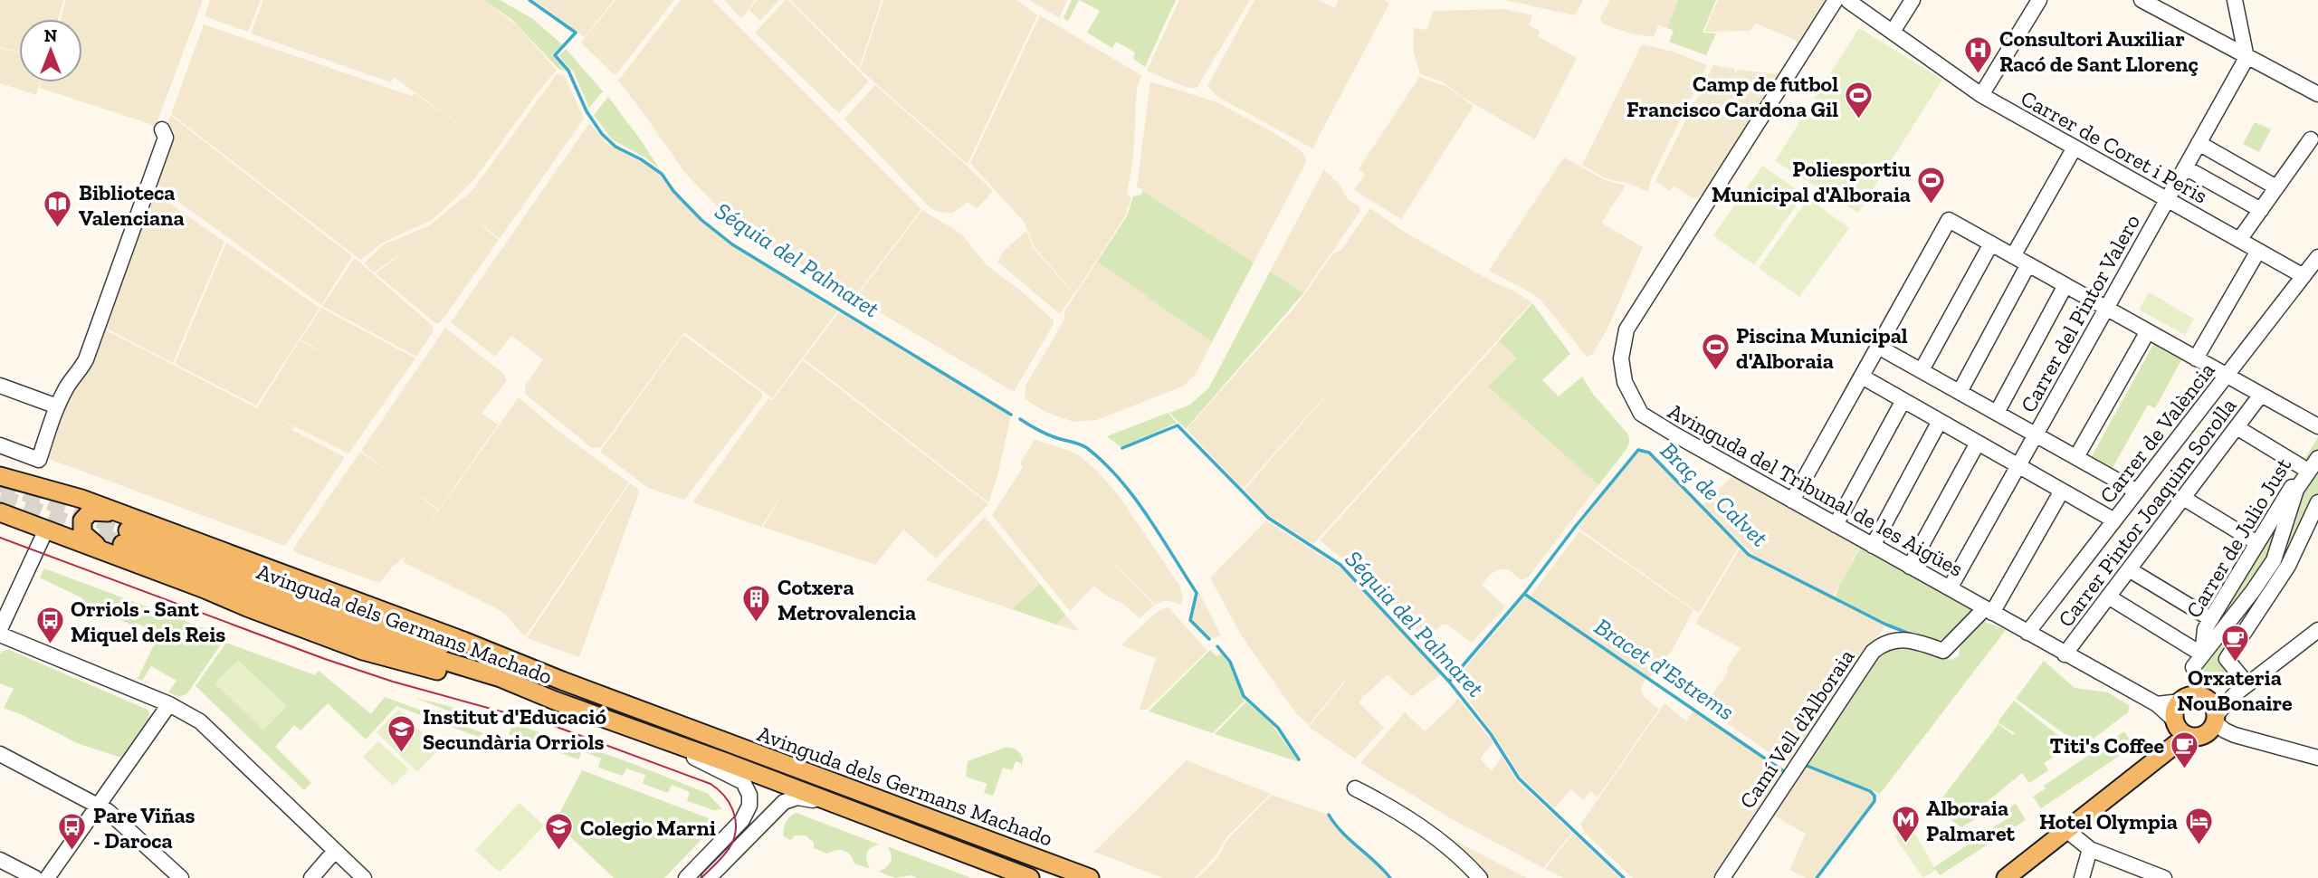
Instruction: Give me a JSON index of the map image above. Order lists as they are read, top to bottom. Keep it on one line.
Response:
{"streets":{"main road":["Avinguda dels Germans Machado"],"street":["Carrer de Coret i Peris","Carrer del Pintor Valero","Carrer de València","Avinguda del Tribunal de les Aigües","Carrer Pintor Joaquim Sorolla","Carrer de Julio Just","Camí Vell d'Alboraia"]},"crossings":[["Carrer de Coret i Peris","Carrer del Pintor Valero"],["Carrer de Coret i Peris","Carrer de València"],["Carrer del Pintor Valero","Avinguda del Tribunal de les Aigües"],["Carrer de València","Avinguda del Tribunal de les Aigües"],["Avinguda del Tribunal de les Aigües","Carrer Pintor Joaquim Sorolla"],["Avinguda del Tribunal de les Aigües","Camí Vell d'Alboraia"]],"water":["Séquia del Palmaret","Braç de Calvet","Bracet d'Estrems"],"places":{"hospital":["Consultori Auxiliar Racó de Sant Llorenç"],"sports":["Camp de futbol Francisco Cardona Gil","Poliesportiu Municipal d'Alboraia","Piscina Municipal d'Alboraia"],"library":["Biblioteca Valenciana"],"building":["Cotxera Metrovalencia"],"bus stop":["Orriols - Sant Miquel dels Reis","Pare Viñas - Daroca"],"cafe":["Orxateria NouBonaire","Titi's Coffee"],"school or university":["Institut d'Educació Secundària Orriols","Colegio Marni"],"metro station":["Alboraia Palmaret"],"hotel":["Hotel Olympia"]},"north":"top"}
